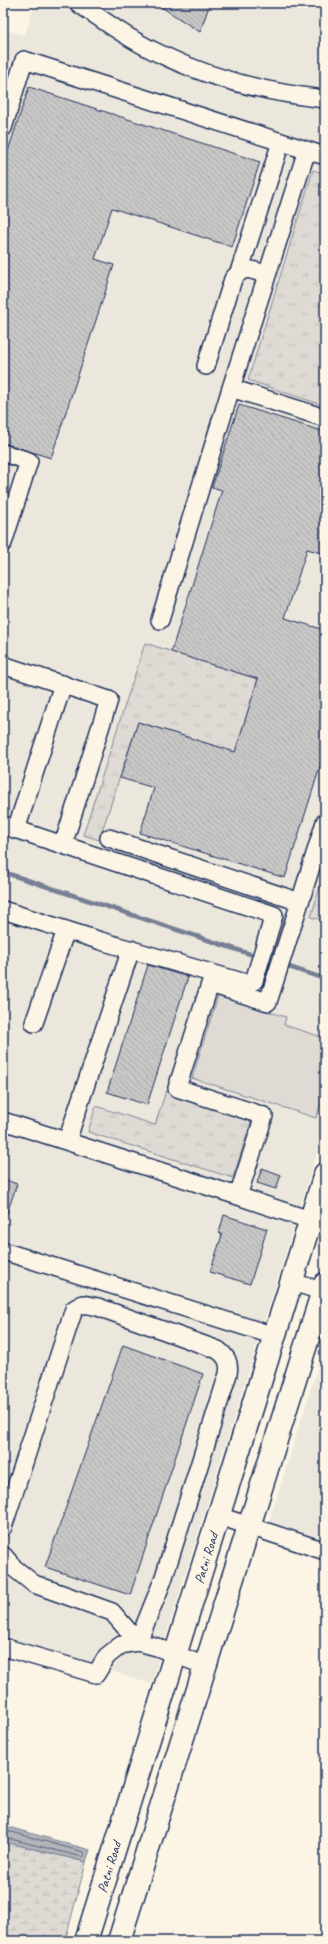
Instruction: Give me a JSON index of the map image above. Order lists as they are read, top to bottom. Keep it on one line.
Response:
{"streets":{"main road":["Patni Road"]}}
